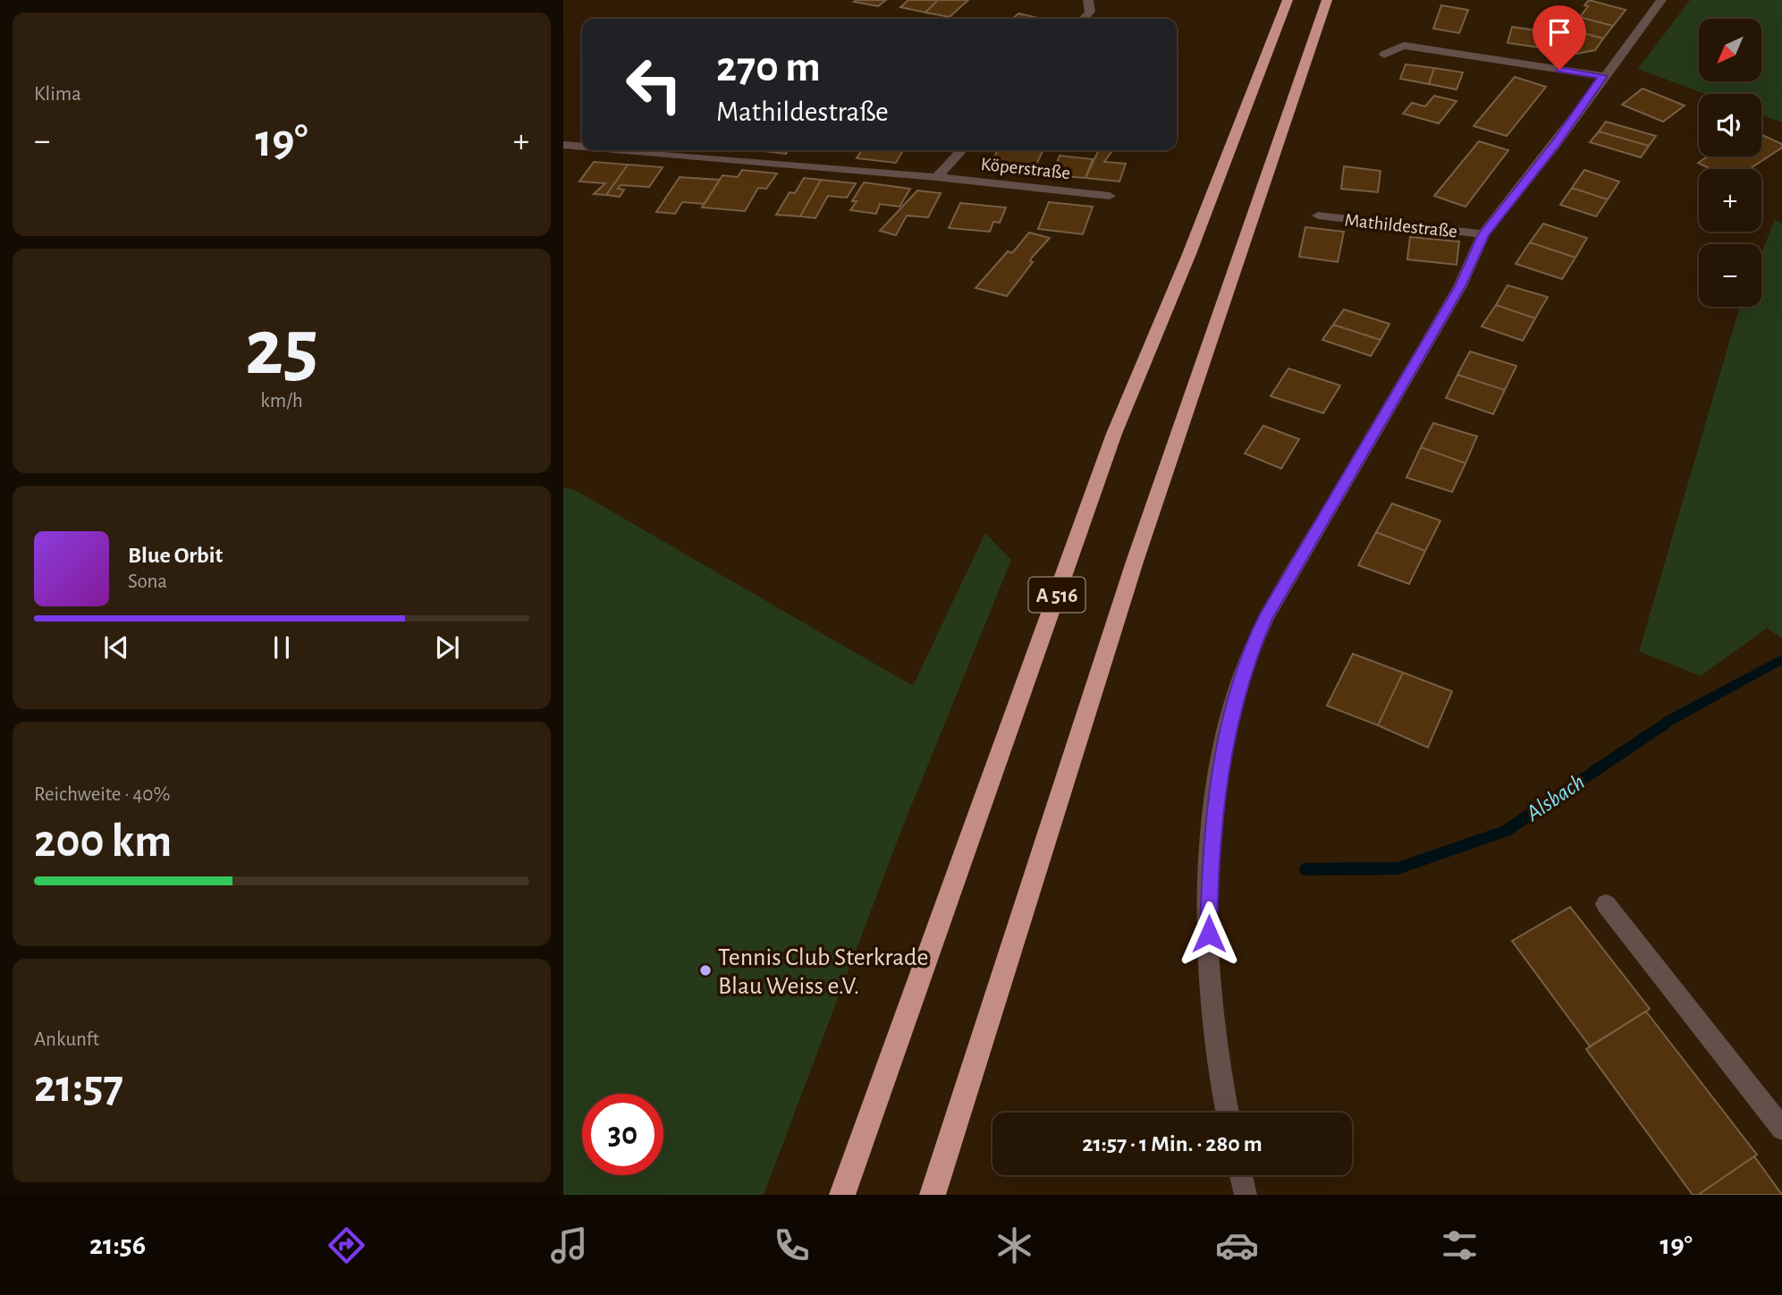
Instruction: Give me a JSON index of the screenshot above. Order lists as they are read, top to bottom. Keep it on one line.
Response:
{"streets":{"highway":["A 516"],"street":["Köperstraße","Mathildestraße"]},"water":["Alsbach"],"places":["Tennis Club Sterkrade Blau Weiss e.V."],"north":"bottom left","page":{"tile":["Klima",["25","km/h"],["Reichweite · 40%","200 km"],["Ankunft","21:57"]],"map_buttons":["+","−"],"turn":["270 m","Mathildestraße"],"heat":["−","19°","+"],"song":["Blue Orbit","Sona"],"limit":"30","trip":"21:57 · 1 Min. · 280 m","tabs":["21:56","19°"]}}
